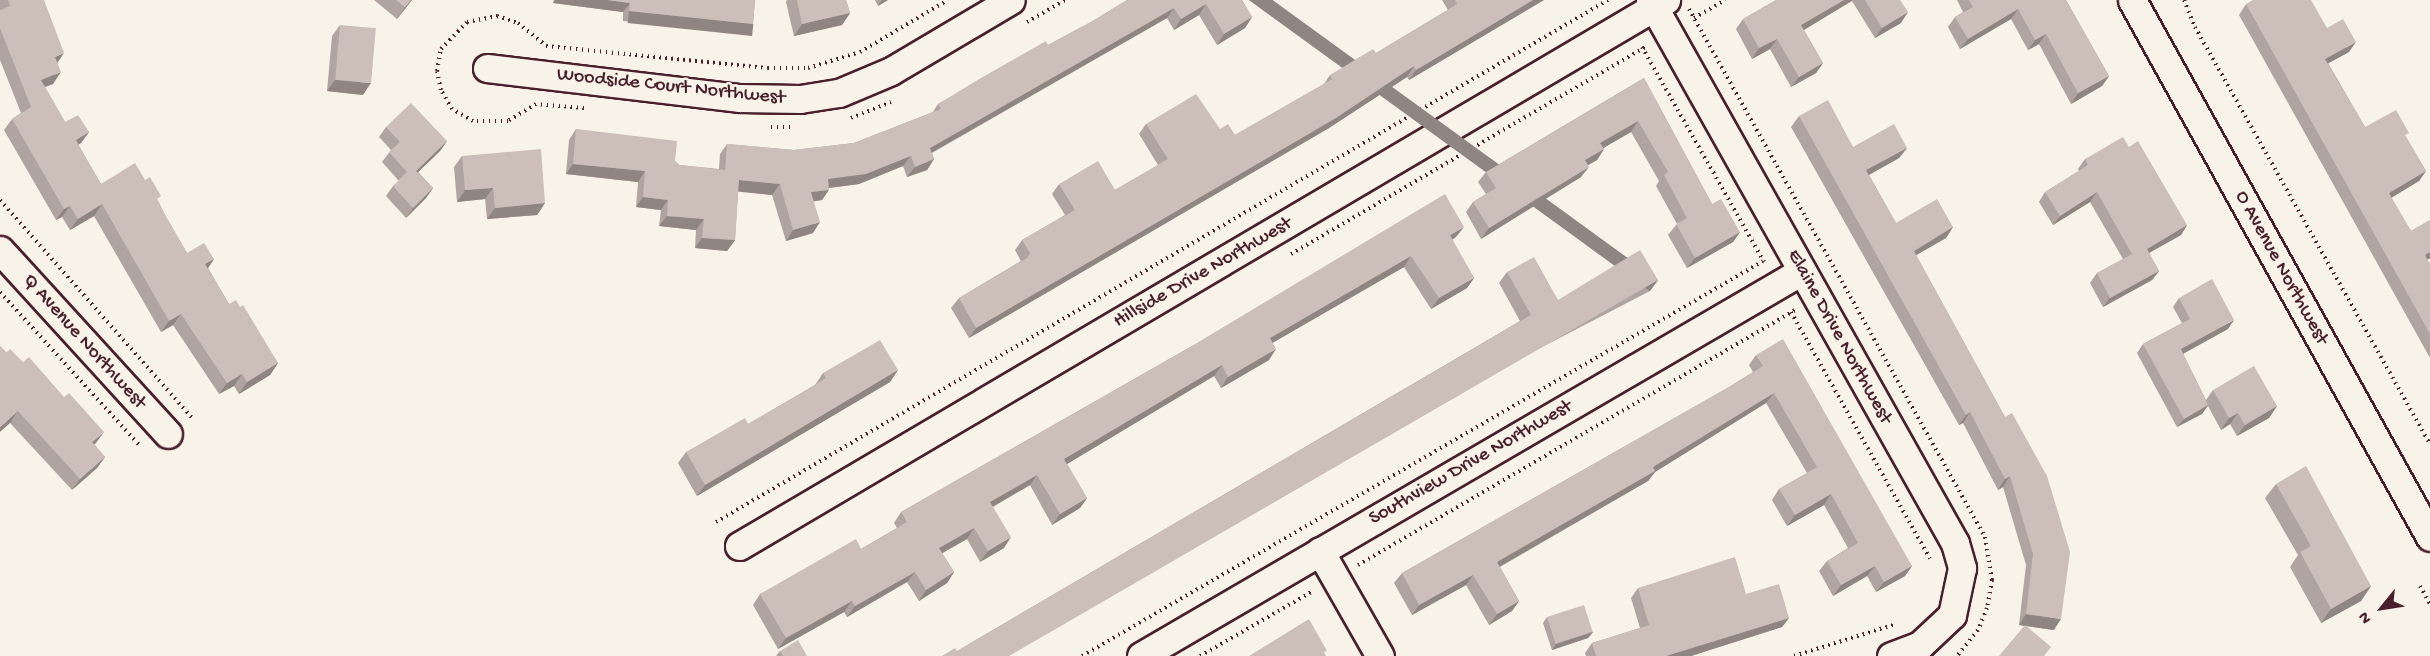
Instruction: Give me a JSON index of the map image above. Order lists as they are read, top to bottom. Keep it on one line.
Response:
{"streets":{"street":["Woodside Court Northwest","O Avenue Northwest","Hillside Drive Northwest","Elaine Drive Northwest","Q Avenue Northwest","Southview Drive Northwest"]},"crossings":[["Hillside Drive Northwest","Elaine Drive Northwest"],["Elaine Drive Northwest","Southview Drive Northwest"]],"north":"bottom left"}
